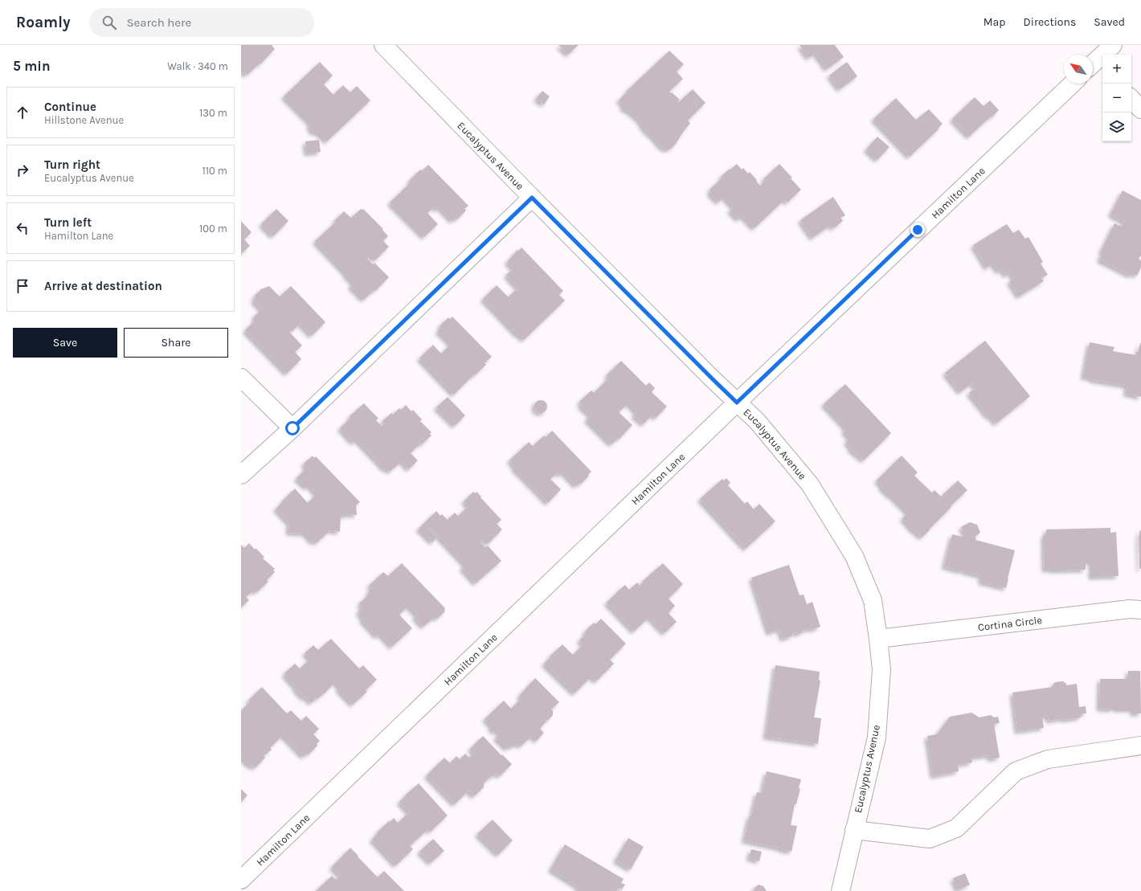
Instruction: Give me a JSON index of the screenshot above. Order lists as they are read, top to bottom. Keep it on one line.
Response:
{"streets":{"street":["Eucalyptus Avenue","Hamilton Lane","Cortina Circle"]},"crossings":[["Eucalyptus Avenue","Hamilton Lane"],["Eucalyptus Avenue","Cortina Circle"]],"north":"top left","page":{"header":"Roamly","search":"Search here","nav":["Map","Directions","Saved"],"heading":["5 min","Walk · 340 m"],"map_buttons":["+","−"],"list":[["Continue","Hillstone Avenue","130 m"],["Turn right","Eucalyptus Avenue","110 m"],["Turn left","Hamilton Lane","100 m"],"Arrive at destination"],"buttons":["Save","Share"]}}
